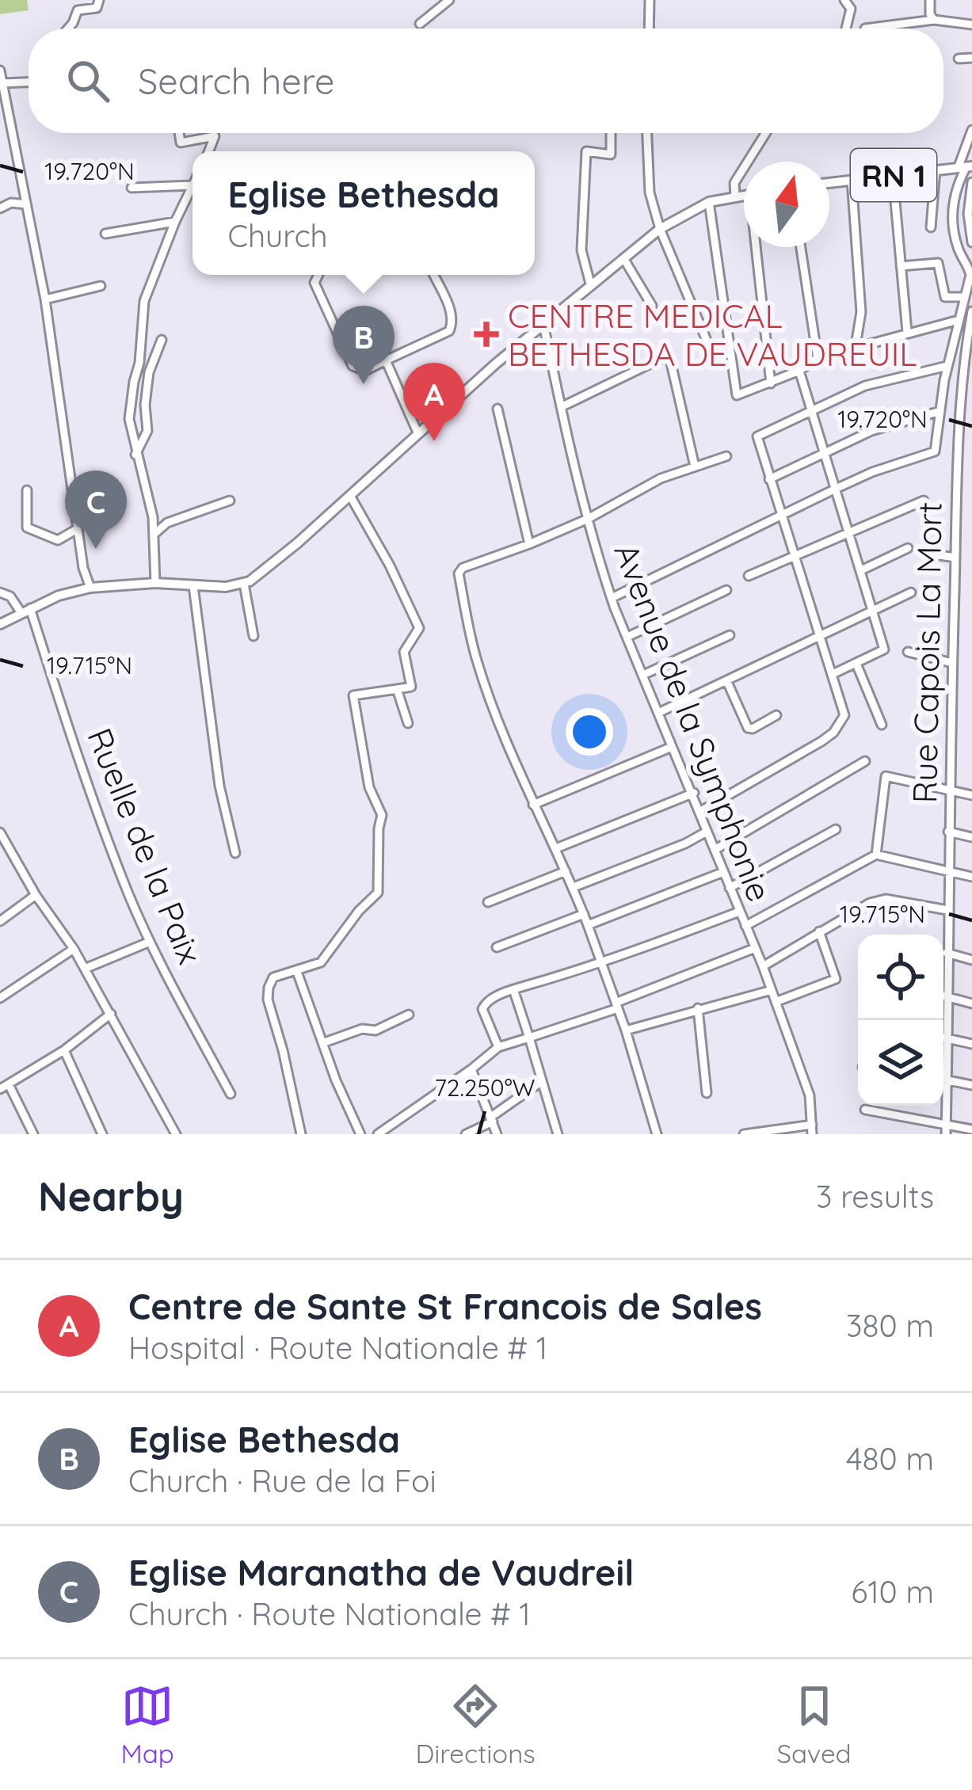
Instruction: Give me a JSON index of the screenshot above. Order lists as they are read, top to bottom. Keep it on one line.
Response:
{"streets":{"main road":["RN 1"],"street":["Rue Capois La Mort","Avenue de la Symphonie","Ruelle de la Paix"]},"places":{"health":["CENTRE MEDICAL BETHESDA DE VAUDREUIL"]},"north":"top","page":{"search":"Search here","popup":["Eglise Bethesda","Church"],"pins":["B","A","C"],"heading":["Nearby","3 results"],"list":[{"mark":"A","name":"Centre de Sante St Francois de Sales","note":"Hospital · Route Nationale # 1","value":"380 m"},{"mark":"B","name":"Eglise Bethesda","note":"Church · Rue de la Foi","value":"480 m"},{"mark":"C","name":"Eglise Maranatha de Vaudreil","note":"Church · Route Nationale # 1","value":"610 m"}],"nav":["Map","Directions","Saved"]},"coordinates":["19.720°N","19.715°N","72.250°W"]}
